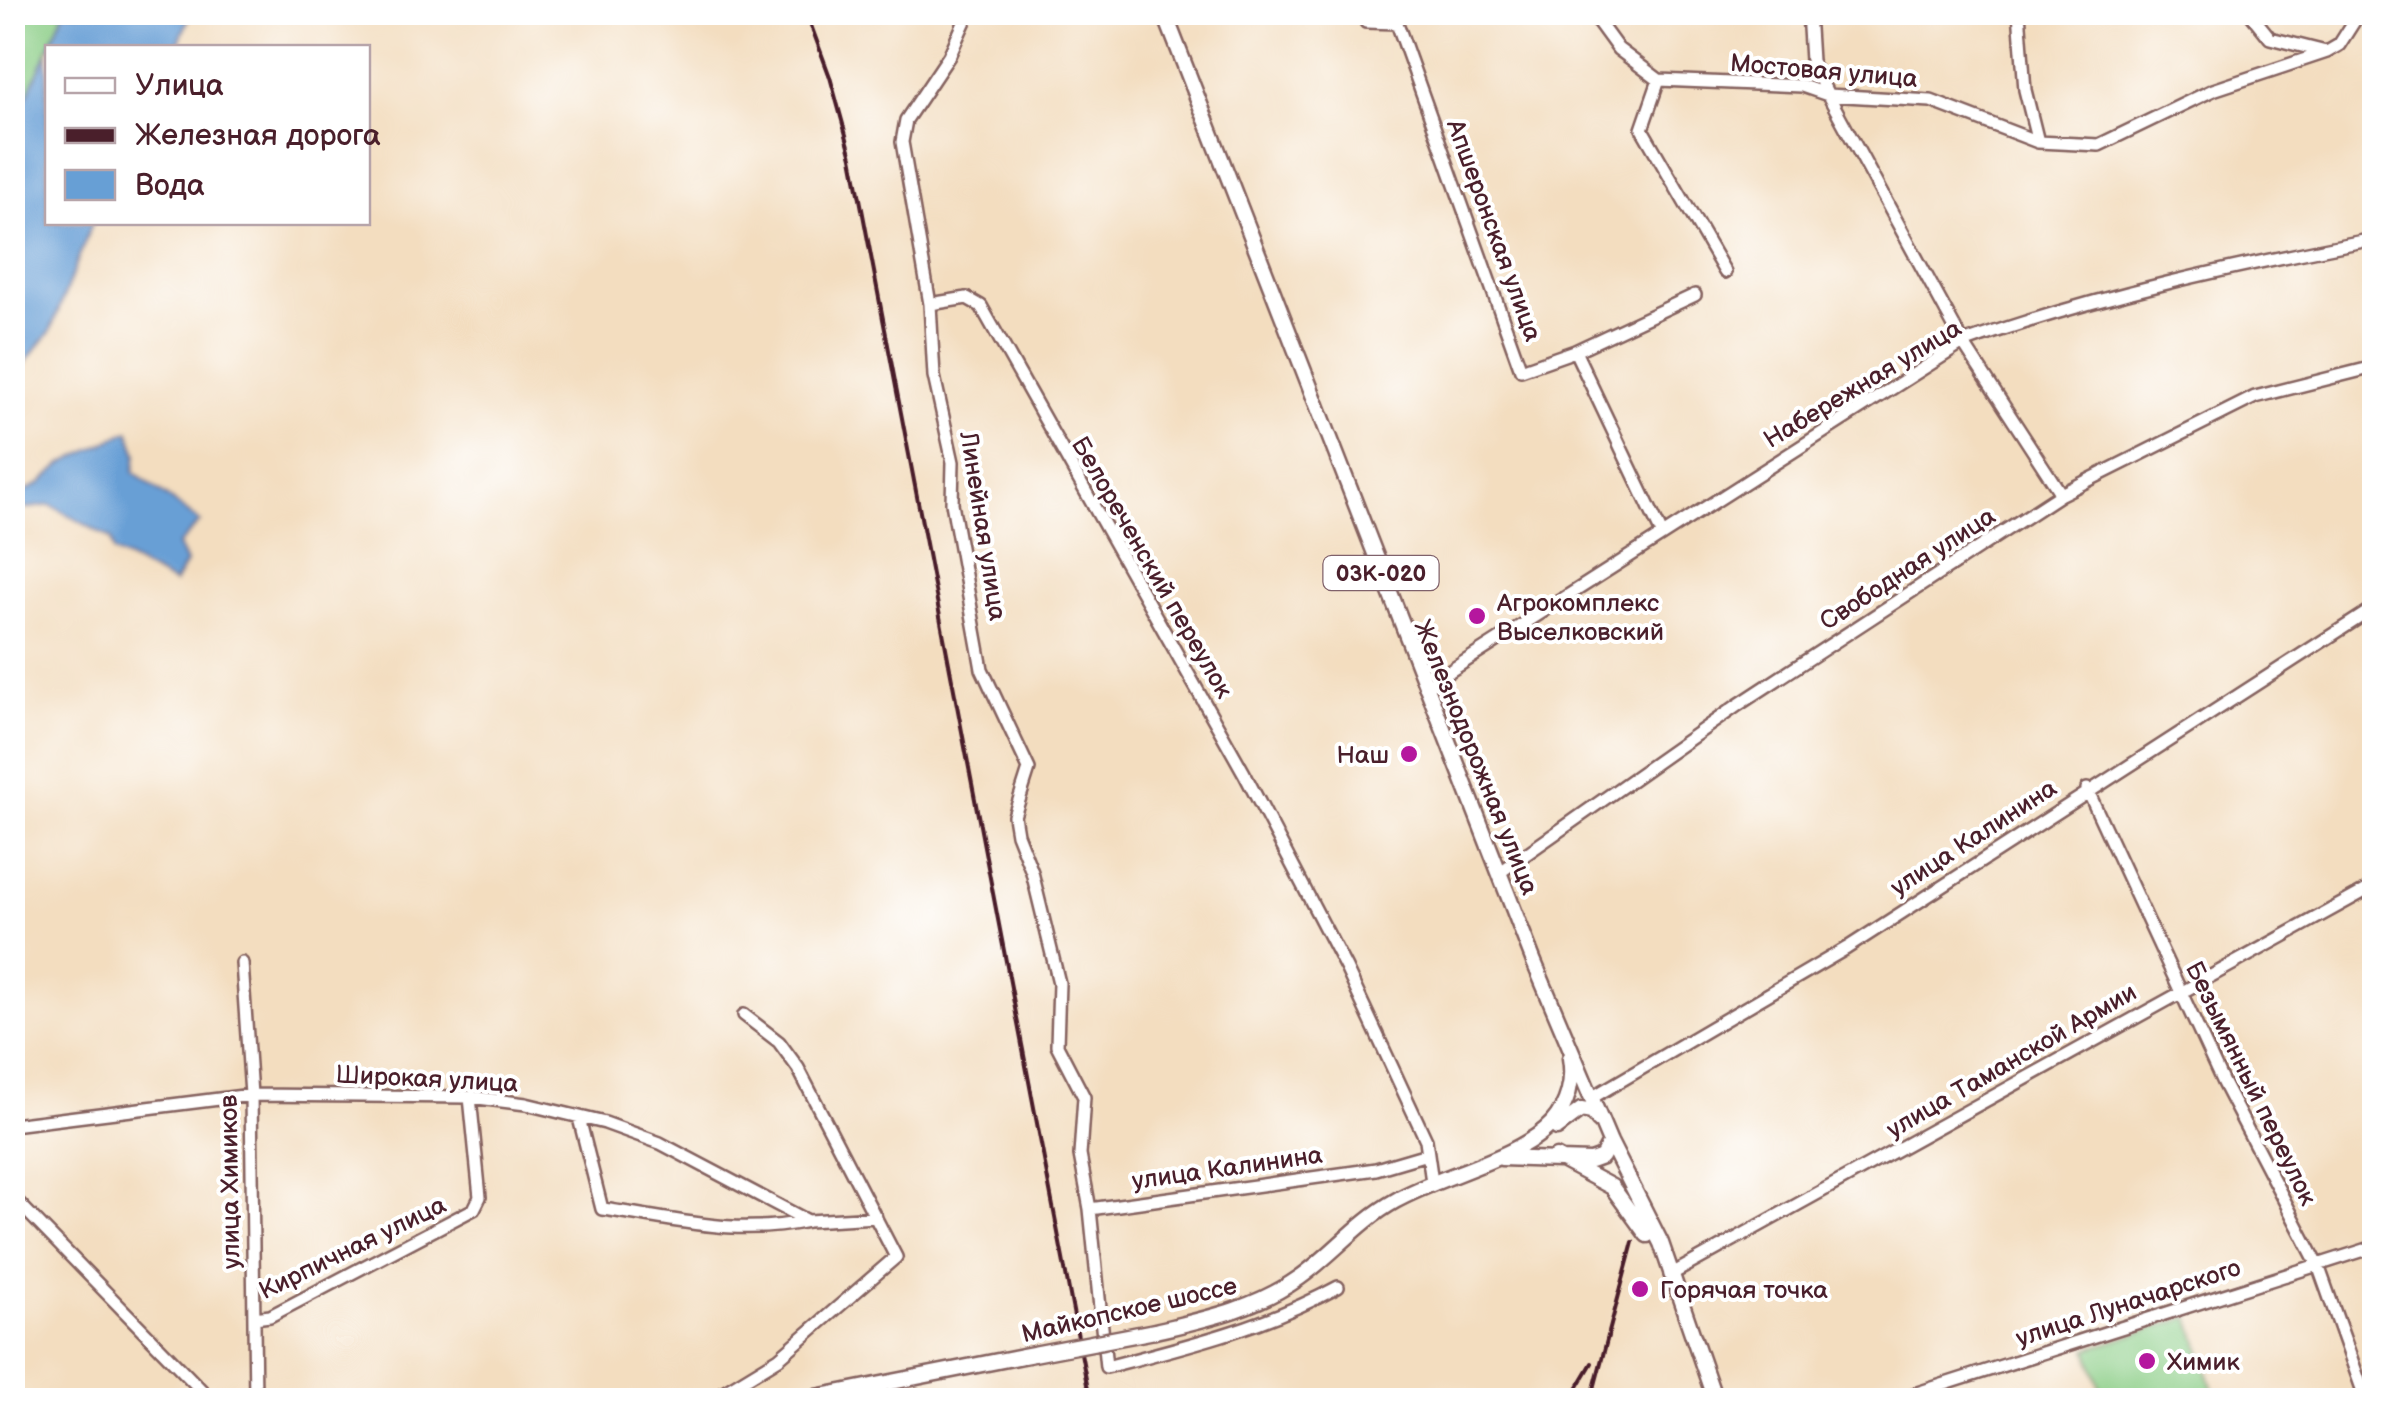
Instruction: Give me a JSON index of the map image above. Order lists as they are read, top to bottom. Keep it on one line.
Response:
{"streets":{"main road":["03К-020","Железнодорожная улица","Майкопское шоссе"],"street":["Мостовая улица","Апшеронская улица","Набережная улица","Линейная улица","Белореченский переулок","Свободная улица","улица Калинина","улица Таманской Армии","Широкая улица","Безымянный переулок","улица Химиков","Кирпичная улица","улица Луначарского"]},"crossings":[["Набережная улица","Железнодорожная улица"],["Линейная улица","Белореченский переулок"],["Линейная улица","улица Калинина"],["Белореченский переулок","улица Калинина"],["Белореченский переулок","Майкопское шоссе"],["Свободная улица","Железнодорожная улица"],["Железнодорожная улица","улица Калинина"],["Железнодорожная улица","улица Таманской Армии"],["улица Калинина","Безымянный переулок"],["улица Таманской Армии","Безымянный переулок"],["Широкая улица","улица Химиков"],["Широкая улица","Кирпичная улица"],["Безымянный переулок","улица Луначарского"],["улица Химиков","Кирпичная улица"]],"places":["Агрокомплекс Выселковский","Наш","Горячая точка","Химик"],"legend":["Улица","Железная дорога","Вода"]}
